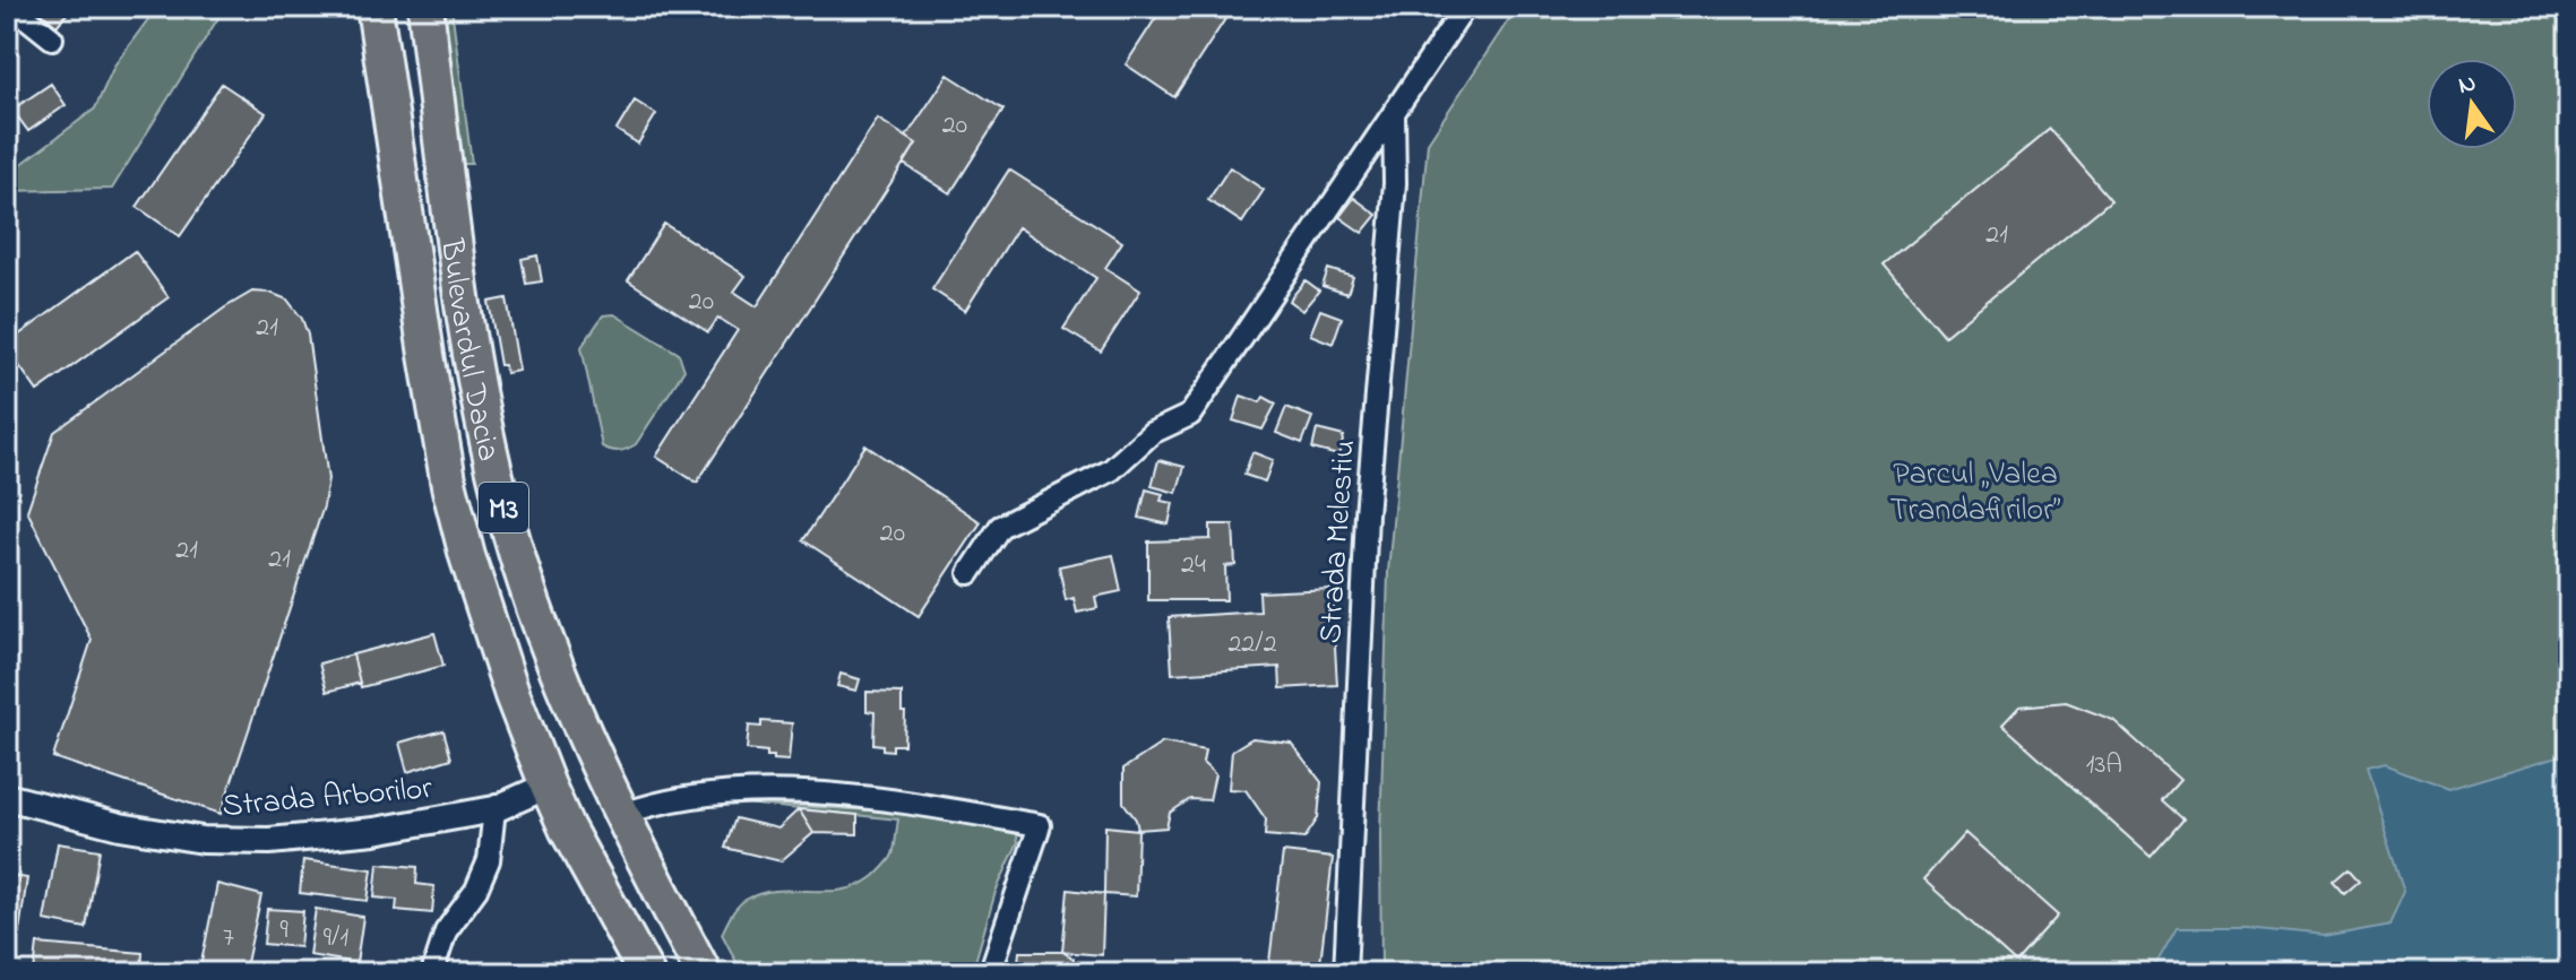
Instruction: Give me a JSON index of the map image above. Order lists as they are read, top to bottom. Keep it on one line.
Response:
{"streets":{"highway":["Bulevardul Dacia","M3"],"street":["Strada Melestiu","Strada Arborilor"]},"crossings":[["Bulevardul Dacia","Strada Arborilor"]],"parks":["Parcul „Valea Trandafirilor”"],"house_numbers":["20","21","20","21","20","21","21","24","22/2","13A","9","7","9/1"],"north":"top"}
